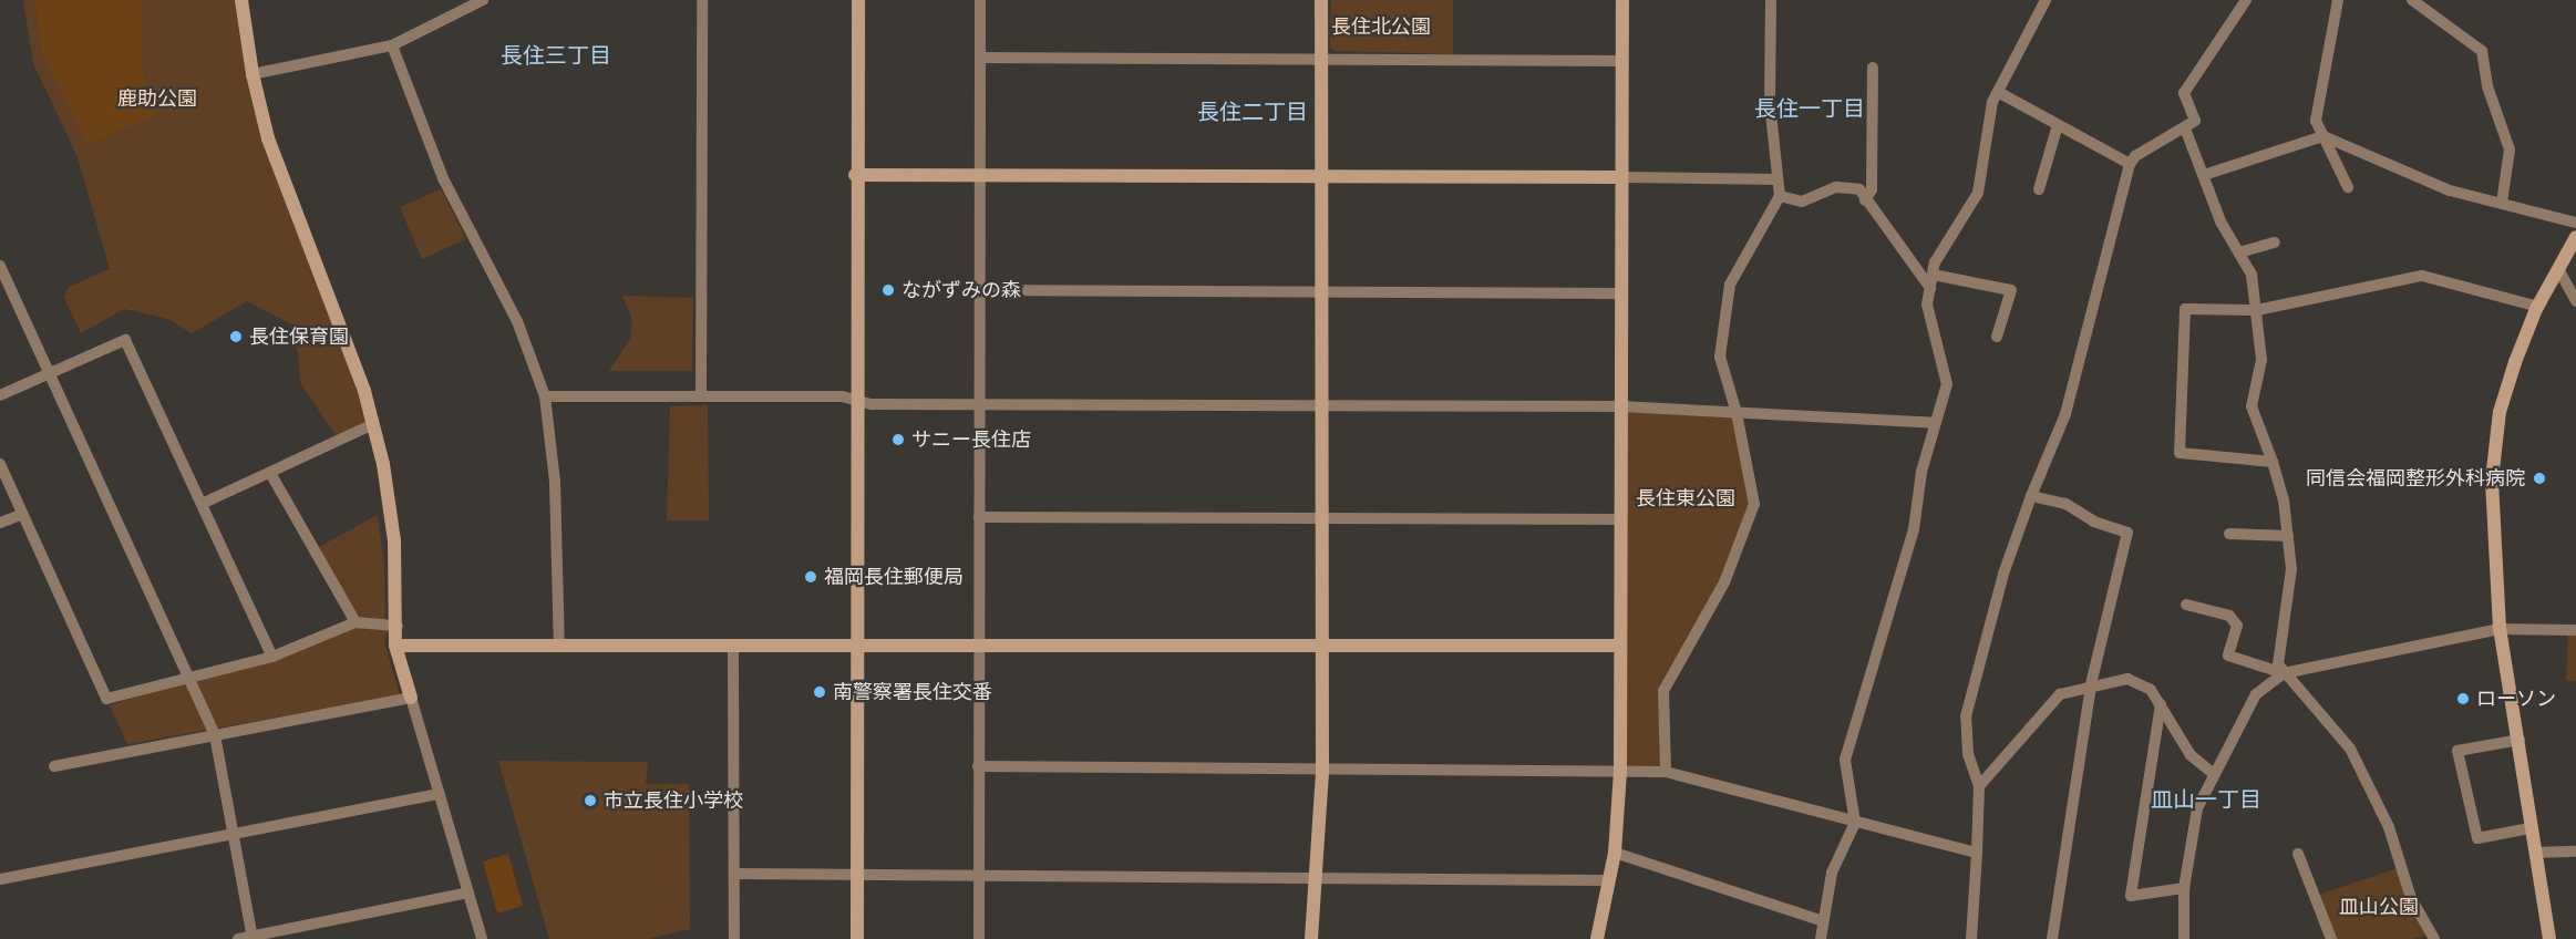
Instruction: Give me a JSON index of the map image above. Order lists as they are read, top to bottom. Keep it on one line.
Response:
{"districts":["長住三丁目","長住一丁目","長住二丁目","皿山一丁目"],"parks":["長住北公園","鹿助公園","長住東公園","皿山公園"],"places":["ながずみの森","長住保育園","サニー長住店","同信会福岡整形外科病院","福岡長住郵便局","南警察署長住交番","ローソン","市立長住小学校"]}
